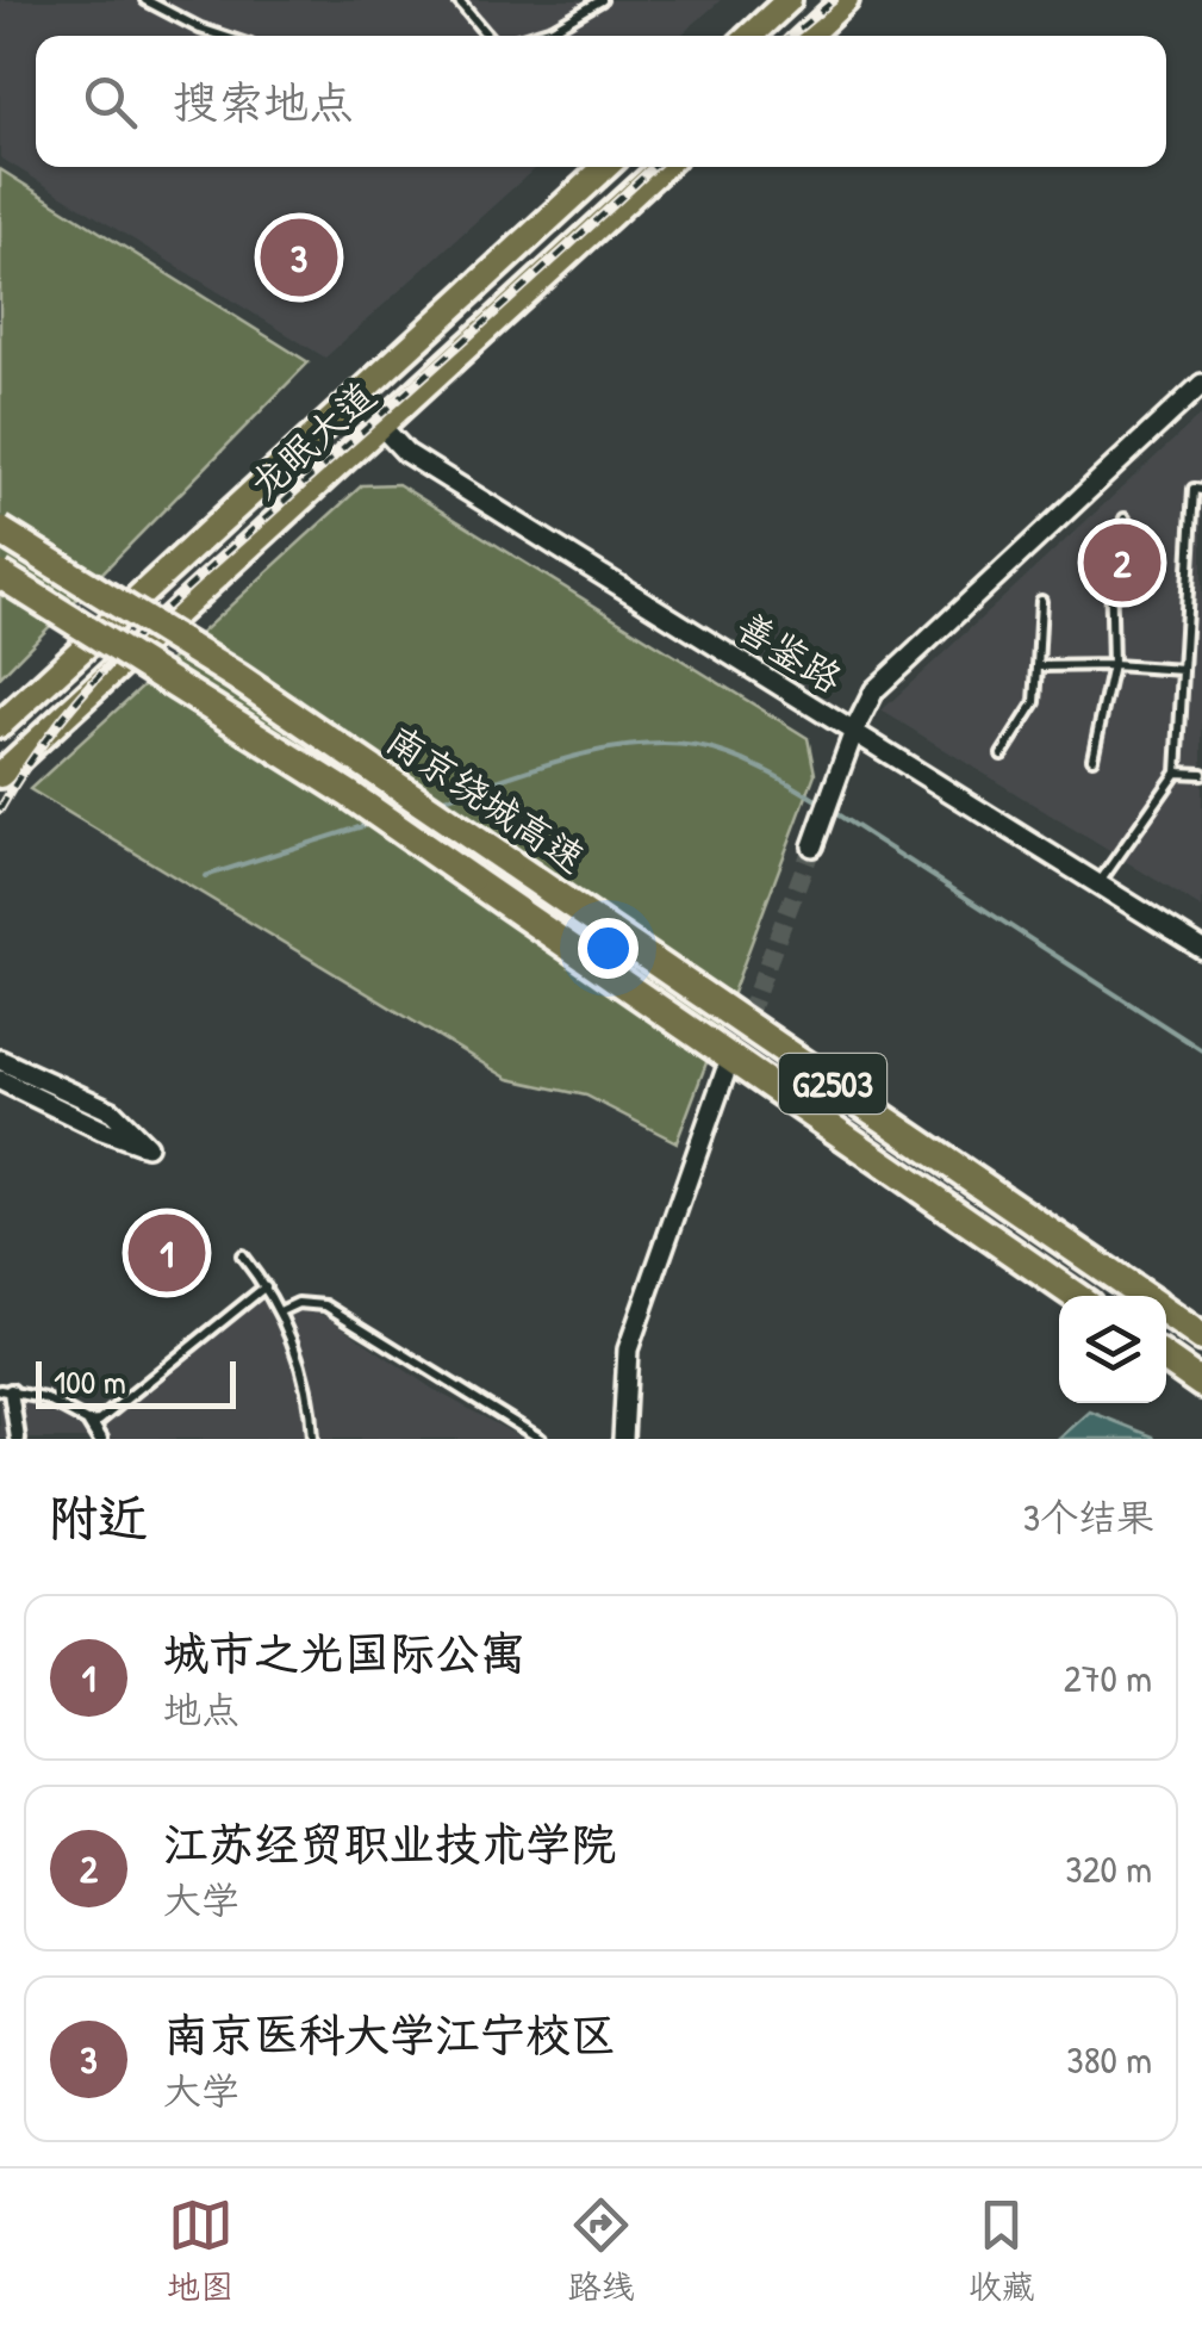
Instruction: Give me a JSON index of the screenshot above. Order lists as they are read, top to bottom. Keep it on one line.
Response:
{"streets":{"highway":["南京绕城高速","G2503"],"main road":["龙眠大道"],"street":["善鉴路"]},"crossings":[["龙眠大道","善鉴路"]],"scale_bar":"100 m","page":{"search":"搜索地点","pins":["3","2","1"],"scale":"100 m","heading":["附近","3个结果"],"list":[{"mark":"1","name":"城市之光国际公寓","note":"地点","value":"270 m"},{"mark":"2","name":"江苏经贸职业技术学院","note":"大学","value":"320 m"},{"mark":"3","name":"南京医科大学江宁校区","note":"大学","value":"380 m"}],"nav":["地图","路线","收藏"]}}
